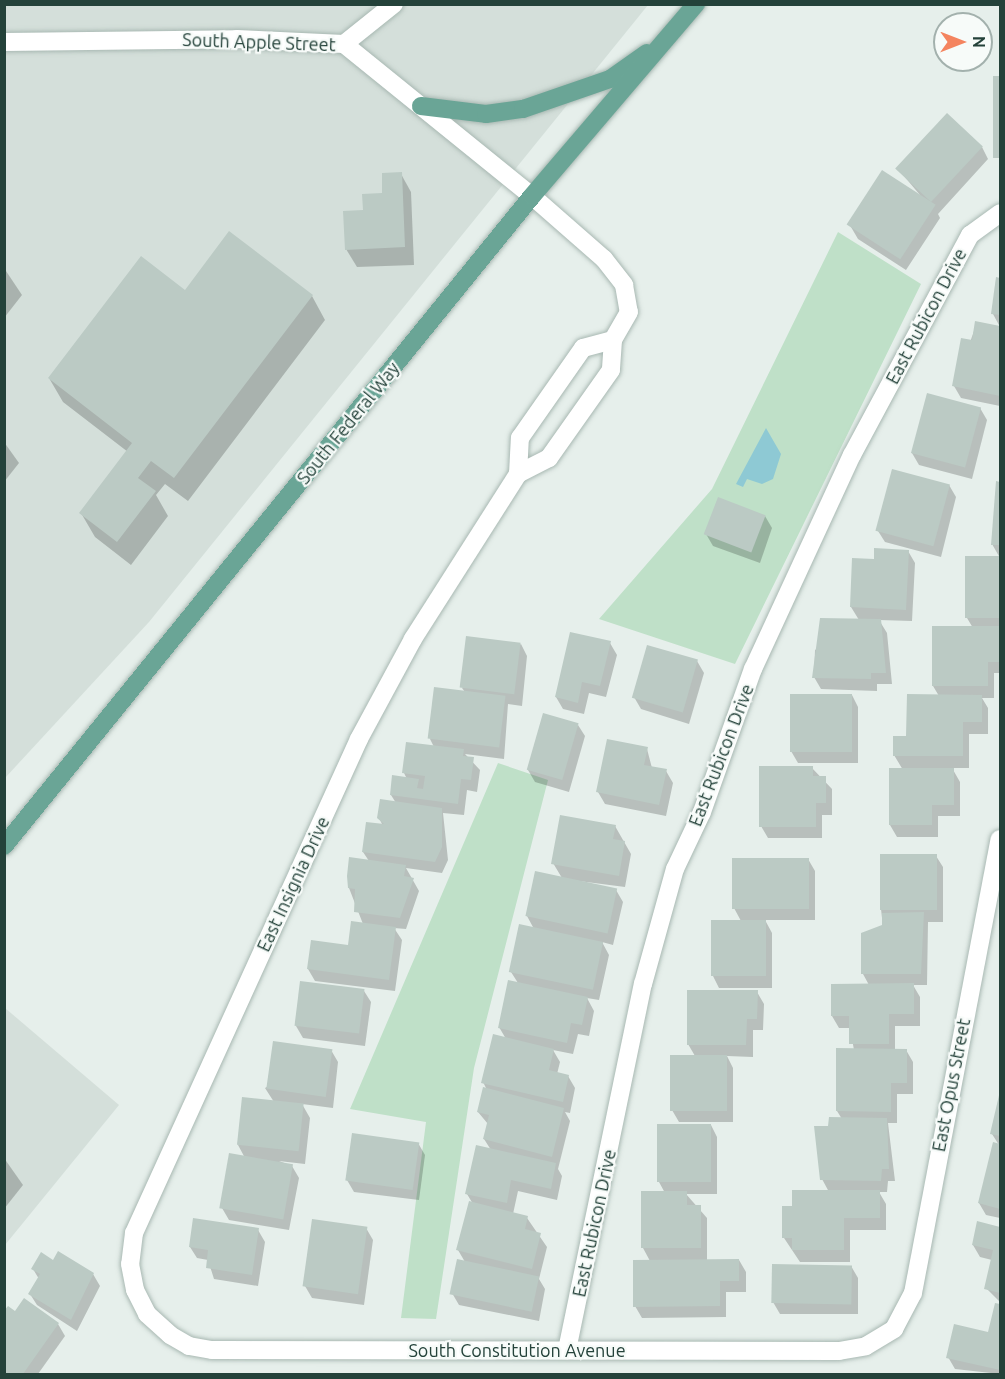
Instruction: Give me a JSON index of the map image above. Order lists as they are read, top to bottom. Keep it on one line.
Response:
{"streets":{"main road":["South Federal Way"],"street":["South Apple Street","East Rubicon Drive","East Insignia Drive","East Opus Street","South Constitution Avenue"]},"crossings":[["South Apple Street","South Federal Way"],["South Apple Street","East Insignia Drive"],["East Rubicon Drive","South Constitution Avenue"],["South Federal Way","East Insignia Drive"],["East Insignia Drive","South Constitution Avenue"],["East Opus Street","South Constitution Avenue"]],"north":"right"}
